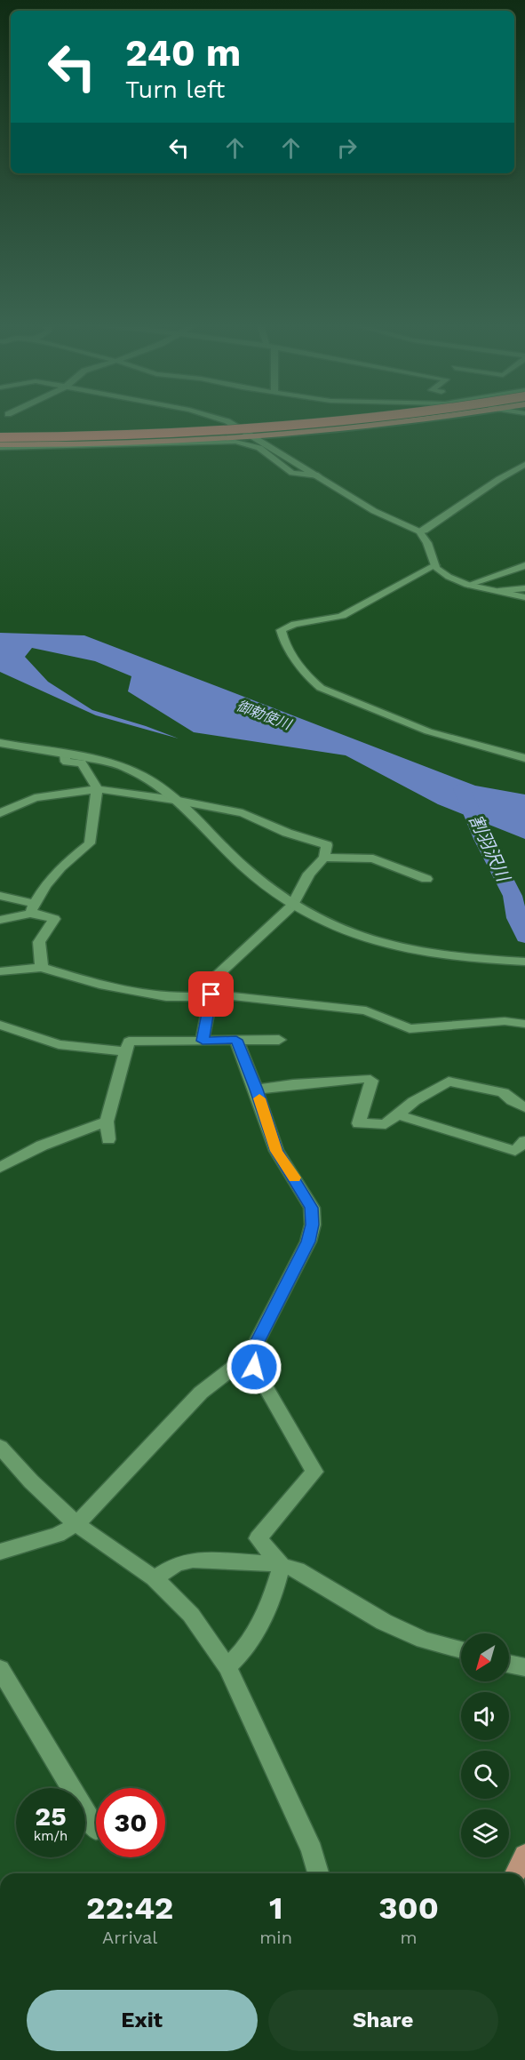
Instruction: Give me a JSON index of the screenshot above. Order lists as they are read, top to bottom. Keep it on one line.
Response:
{"water":["御勅使川","割羽沢川"],"north":"bottom left","page":{"turn":["240 m","Turn left"],"speed":"25 km/h","limit":"30","eta":["22:42","Arrival","1","min","300","m"],"buttons":["Exit","Share"]}}
